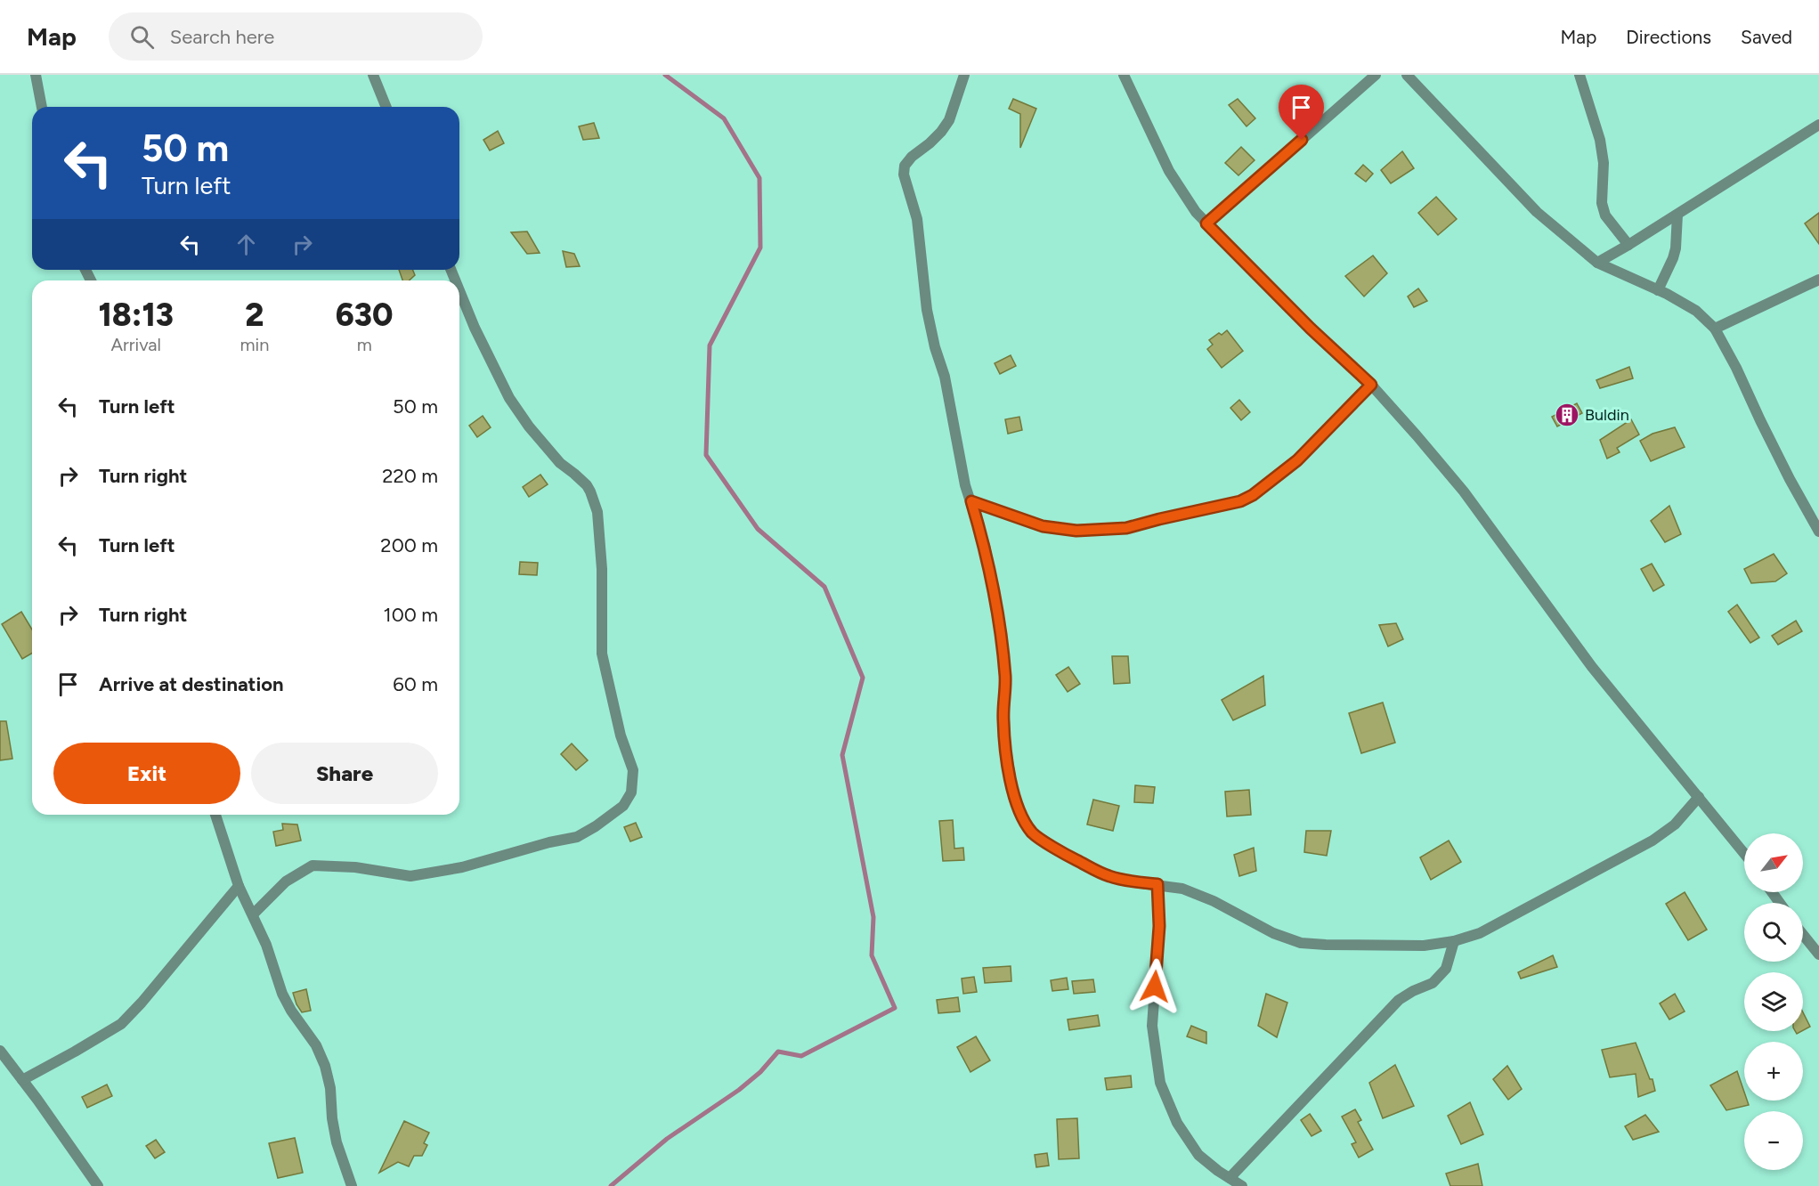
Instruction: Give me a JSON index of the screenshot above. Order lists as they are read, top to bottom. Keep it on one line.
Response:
{"places":{"building":["Buldin"]},"north":"top right","page":{"header":"Map","search":"Search here","nav":["Map","Directions","Saved"],"turn":["50 m","Turn left"],"eta":["18:13","Arrival","2","min","630","m"],"list":[{"name":"Turn left","value":"50 m"},{"name":"Turn right","value":"220 m"},{"name":"Turn left","value":"200 m"},{"name":"Turn right","value":"100 m"},{"name":"Arrive at destination","value":"60 m"}],"buttons":["Exit","Share"],"map_buttons":["+","−"]}}
